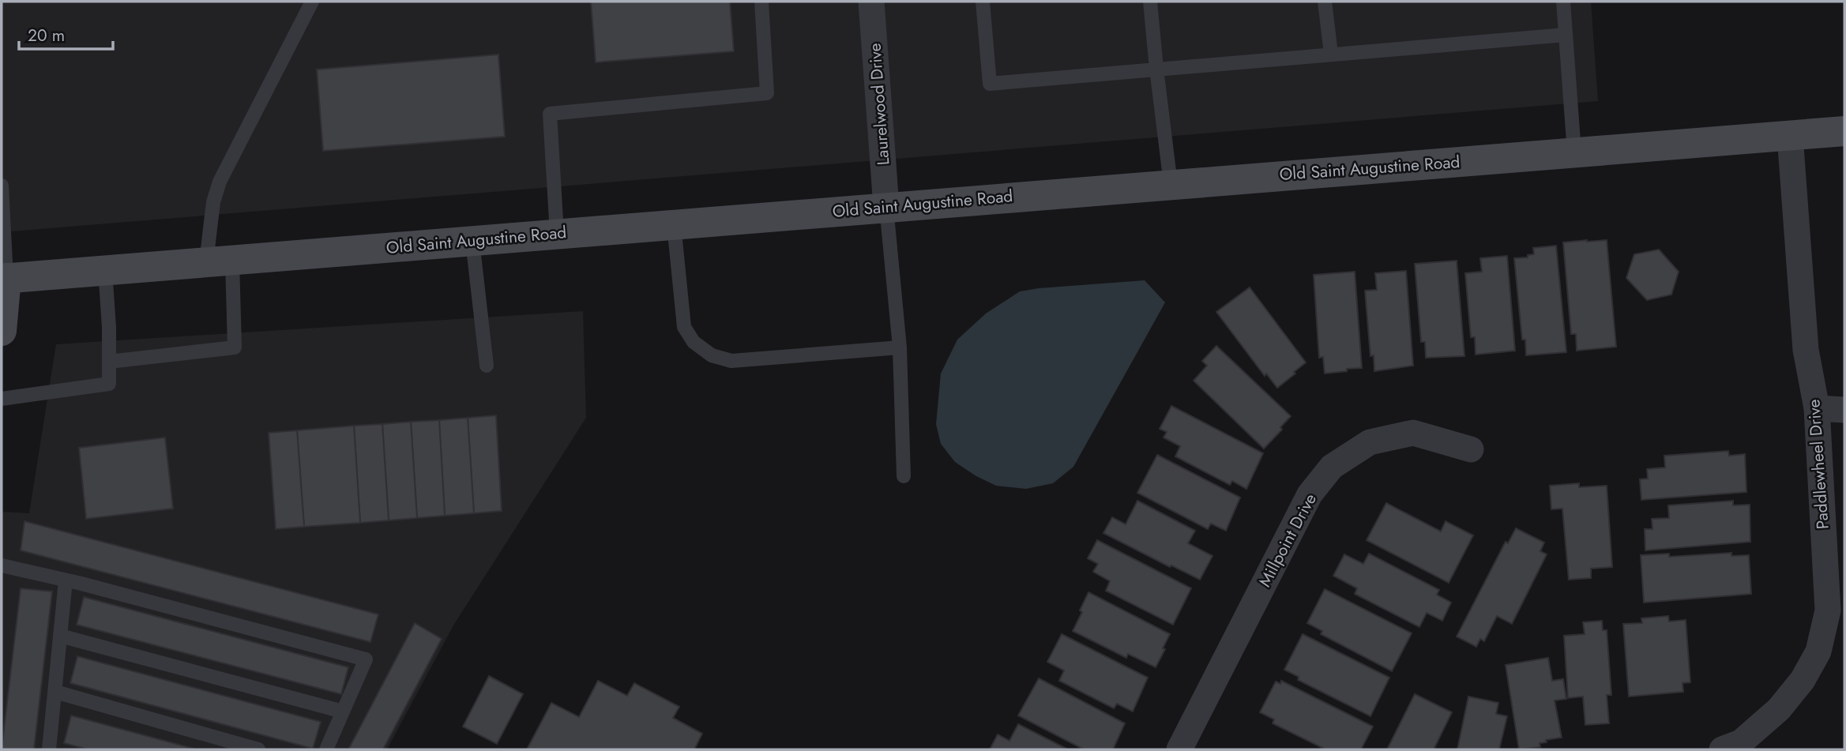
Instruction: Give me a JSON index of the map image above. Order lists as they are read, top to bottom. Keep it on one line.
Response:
{"streets":{"main road":["Old Saint Augustine Road"],"street":["Laurelwood Drive","Paddlewheel Drive","Millpoint Drive"]},"crossings":[["Laurelwood Drive","Old Saint Augustine Road"],["Old Saint Augustine Road","Paddlewheel Drive"]],"scale_bar":"20 m"}
